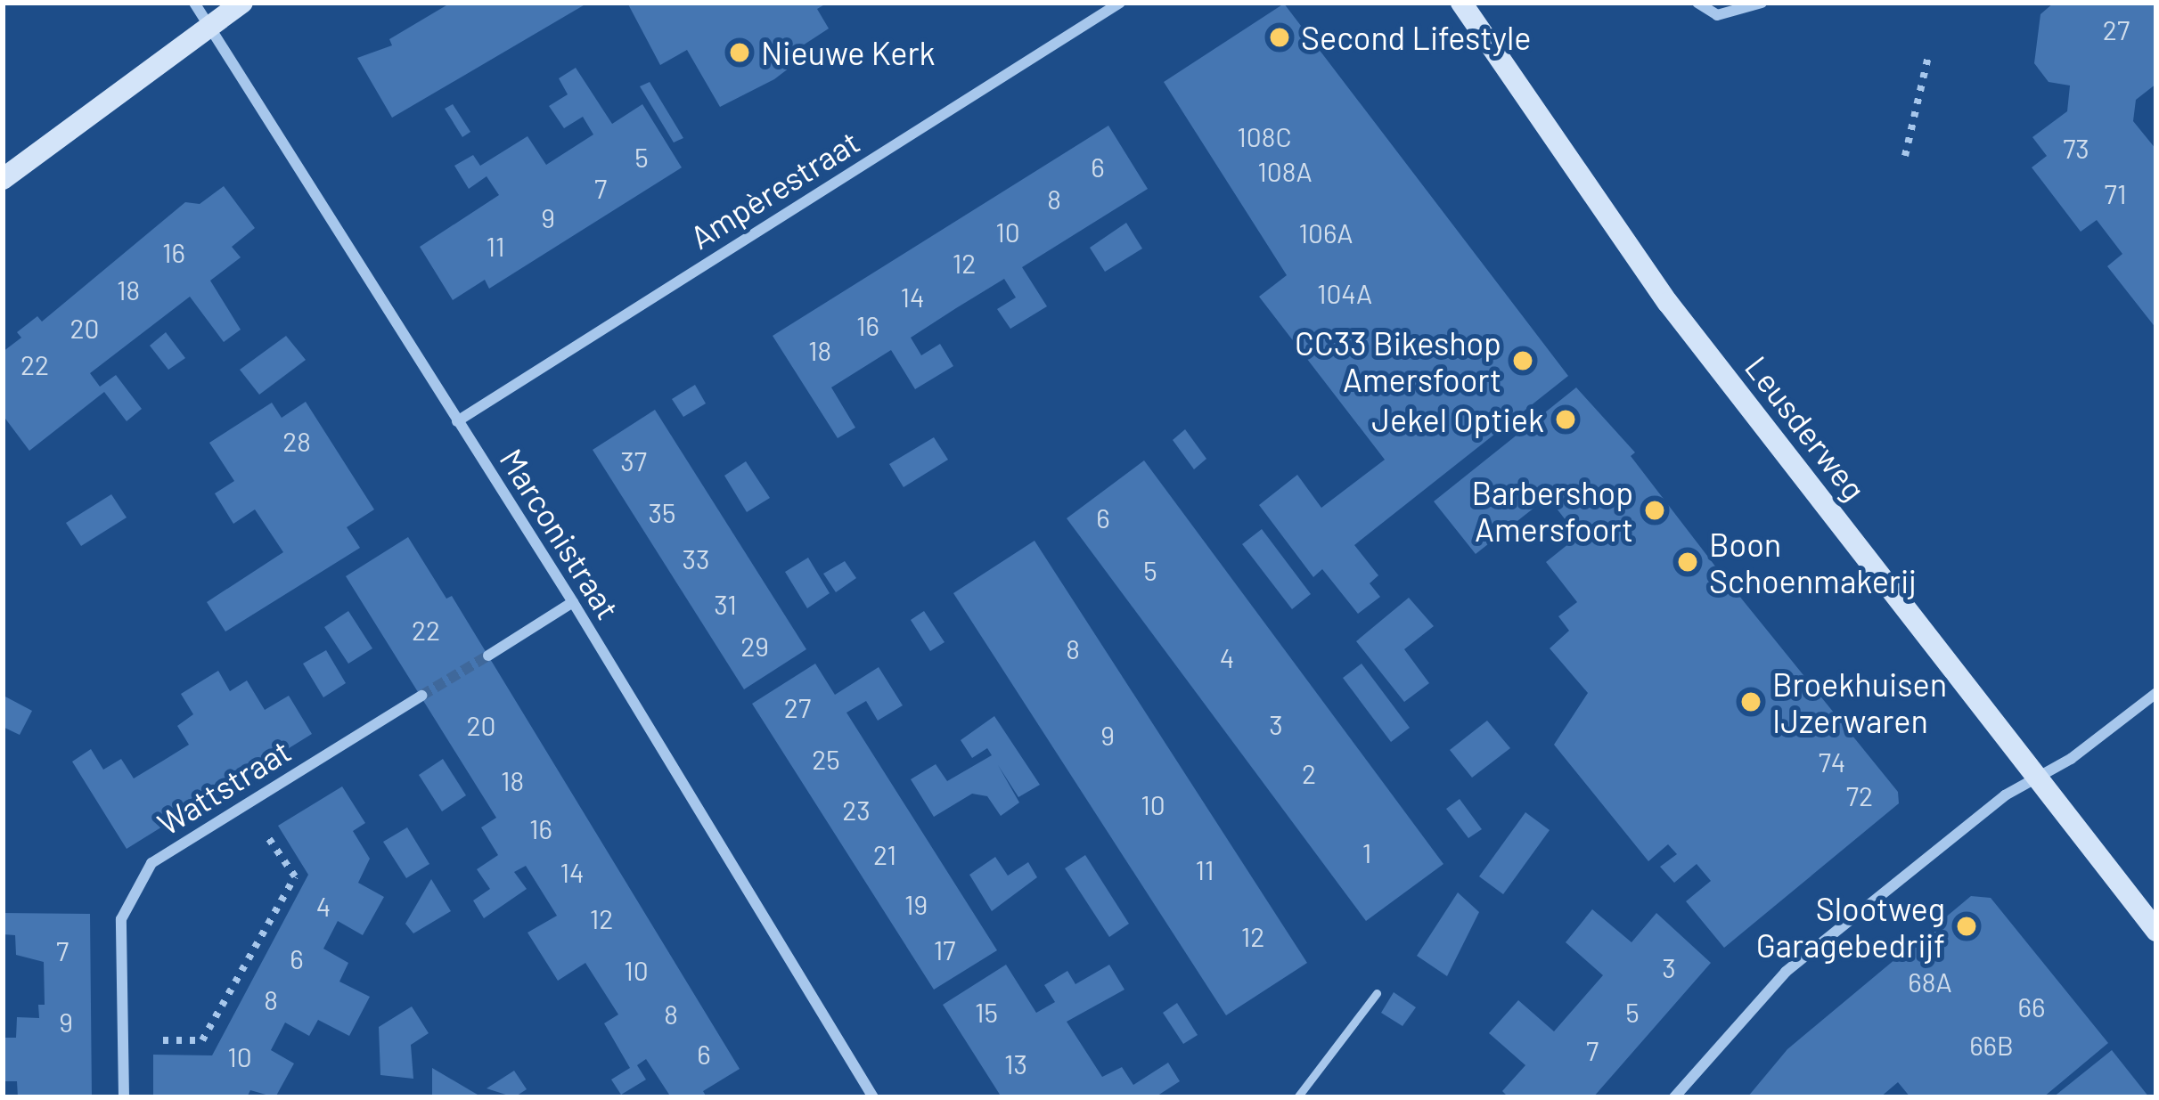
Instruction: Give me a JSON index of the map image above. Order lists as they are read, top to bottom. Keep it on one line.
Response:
{"streets":{"street":["Ampèrestraat","Leusderweg","Marconistraat","Wattstraat"]},"crossings":[["Ampèrestraat","Marconistraat"]],"places":["Second Lifestyle","Nieuwe Kerk","CC33 Bikeshop Amersfoort","Jekel Optiek","Barbershop Amersfoort","Boon Schoenmakerij","Broekhuisen IJzerwaren","Slootweg Garagebedrijf"],"house_numbers":["27","108C","73","5","6","108A","7","71","8","9","10","106A","11","16","12","18","104A","14","16","20","18","22","28","37","35","6","33","5","31","22","29","8","4","27","3","20","9","25","74","2","18","72","10","23","16","1","21","11","14","19","4","12","12","17","7","6","3","10","68A","8","66","15","5","8","9","66B","7","6","10","13"]}
